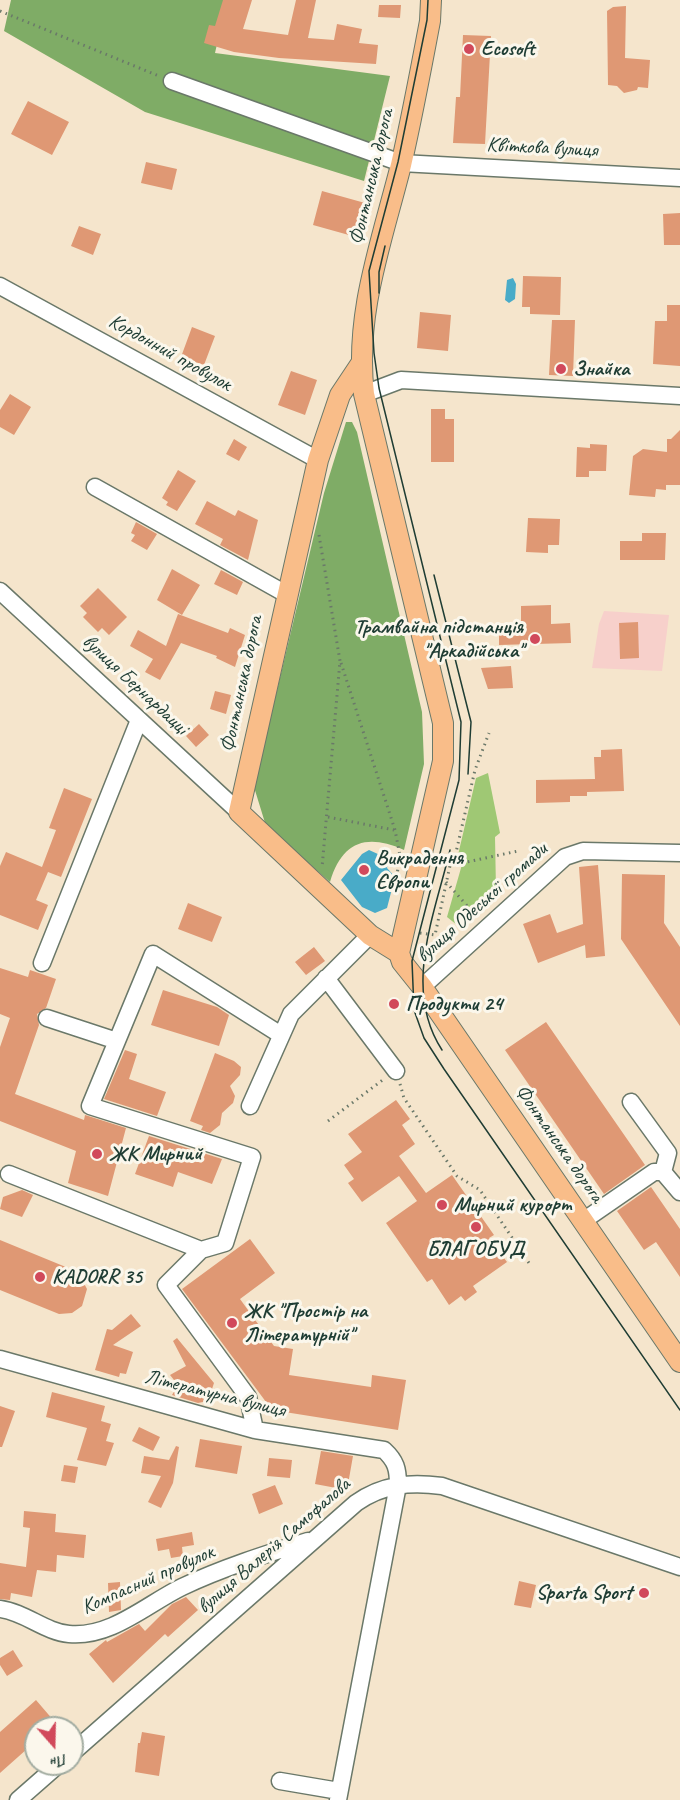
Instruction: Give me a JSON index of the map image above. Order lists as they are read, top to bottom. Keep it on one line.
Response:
{"streets":{"main road":["Фонтанська дорога"],"street":["Квіткова вулиця","Кордонний провулок","вулиця Бернардацці","вулиця Одеської громади","Літературна вулиця","вулиця Валерія Самофалова","Компасний провулок"]},"crossings":[["Квіткова вулиця","Фонтанська дорога"],["Фонтанська дорога","Кордонний провулок"],["Фонтанська дорога","вулиця Бернардацці"],["Фонтанська дорога","вулиця Одеської громади"],["Літературна вулиця","вулиця Валерія Самофалова"],["вулиця Валерія Самофалова","Компасний провулок"]],"places":["Ecosoft","Знайка","Трамвайна підстанція \"Аркадійська\"","Викрадення Європи","Продукти 24","ЖК Мирний","Мирний курорт","БЛАГОБУД","KADORR 35","ЖК \"Простір на Літературній\"","Sparta Sport"],"north":"bottom"}
